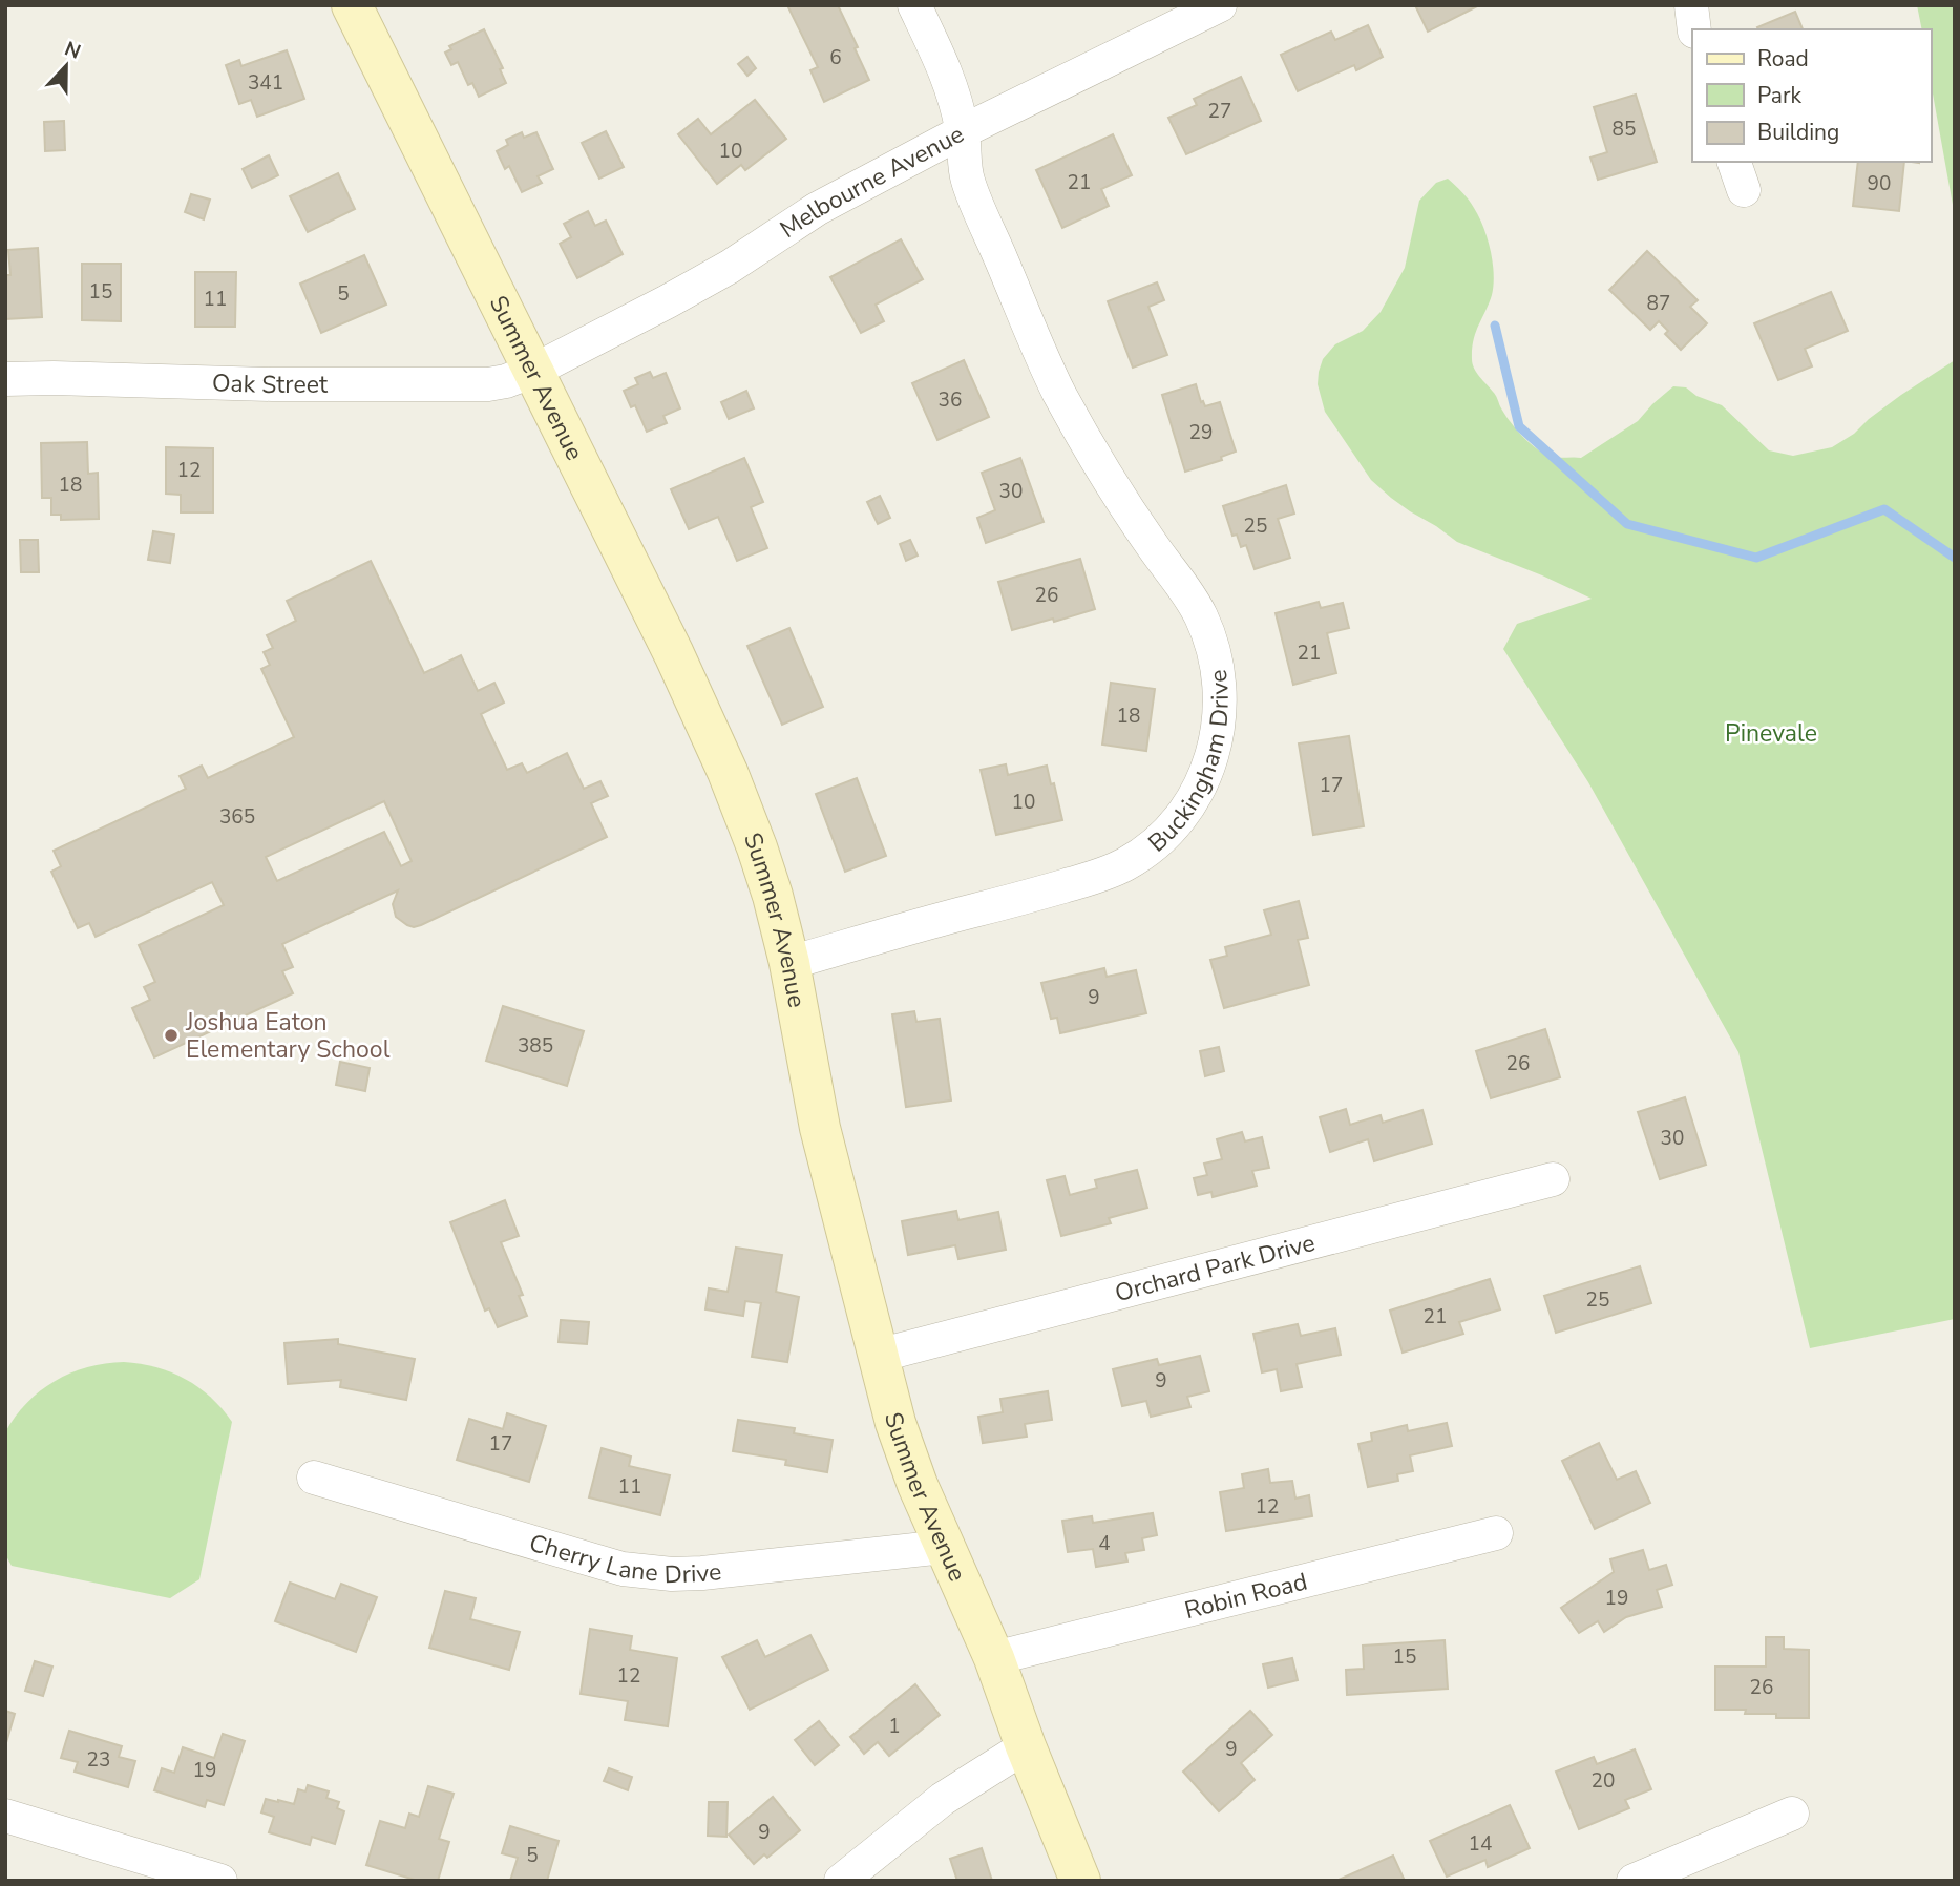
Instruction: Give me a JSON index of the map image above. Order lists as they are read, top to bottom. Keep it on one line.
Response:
{"streets":{"street":["Melbourne Avenue","Summer Avenue","Oak Street","Buckingham Drive","Orchard Park Drive","Cherry Lane Drive","Robin Road"]},"crossings":[["Melbourne Avenue","Summer Avenue"],["Melbourne Avenue","Oak Street"],["Melbourne Avenue","Buckingham Drive"],["Summer Avenue","Oak Street"],["Summer Avenue","Buckingham Drive"],["Summer Avenue","Orchard Park Drive"],["Summer Avenue","Cherry Lane Drive"],["Summer Avenue","Robin Road"]],"parks":["Pinevale"],"places":["Joshua Eaton Elementary School"],"house_numbers":["6","341","27","85","10","21","90","15","5","11","87","36","29","12","18","30","25","26","21","18","17","10","365","9","385","26","30","25","21","9","17","11","12","4","19","15","12","26","1","9","23","19","20","9","14","5"],"legend":["Road","Park","Building"],"north":"top"}
